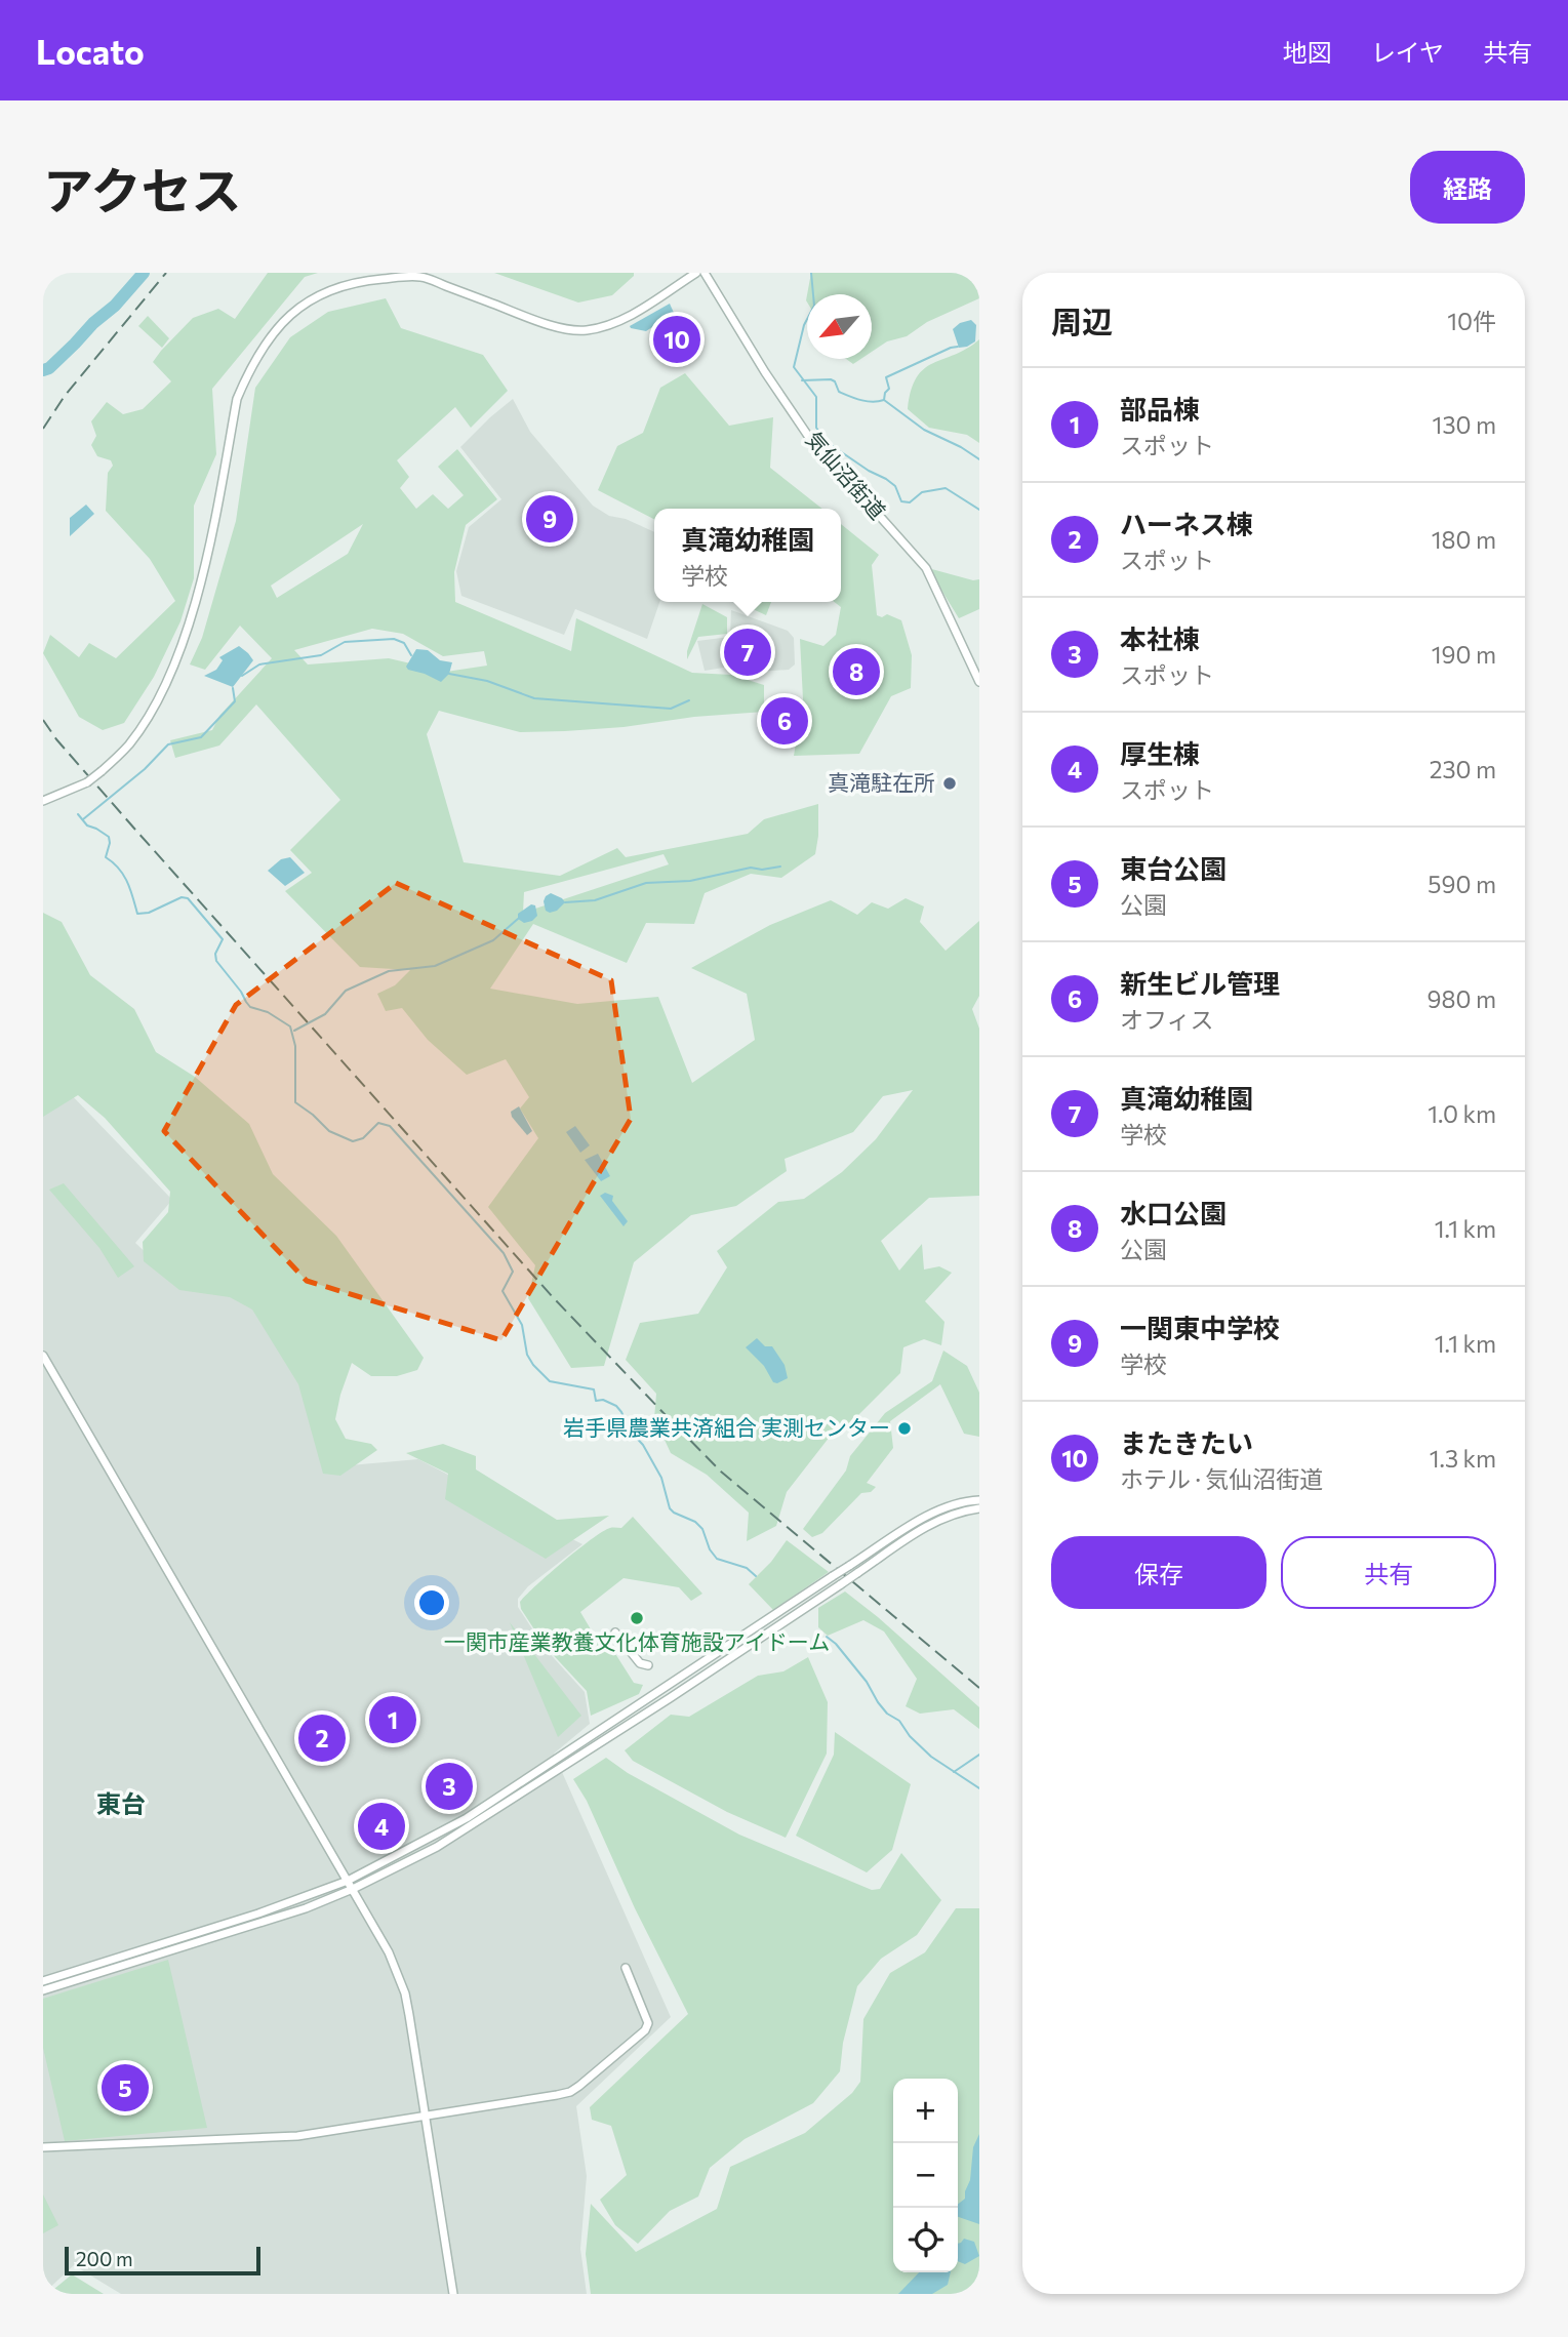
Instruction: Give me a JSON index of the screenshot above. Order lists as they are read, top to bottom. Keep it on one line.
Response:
{"streets":{"street":["気仙沼街道"]},"districts":["東台"],"places":["真滝駐在所","岩手県農業共済組合 実測センター","一関市産業教養文化体育施設アイドーム"],"scale_bar":"200 m","north":"bottom left","page":{"header":"Locato","nav":["地図","レイヤ","共有"],"title":"アクセス","buttons":["経路",["保存","共有"]],"heading":["周辺","10件"],"pins":["10","9","7","8","6","1","2","3","4","5"],"list":[{"mark":"1","name":"部品棟","note":"スポット","value":"130 m"},{"mark":"2","name":"ハーネス棟","note":"スポット","value":"180 m"},{"mark":"3","name":"本社棟","note":"スポット","value":"190 m"},{"mark":"4","name":"厚生棟","note":"スポット","value":"230 m"},{"mark":"5","name":"東台公園","note":"公園","value":"590 m"},{"mark":"6","name":"新生ビル管理","note":"オフィス","value":"980 m"},{"mark":"7","name":"真滝幼稚園","note":"学校","value":"1.0 km"},{"mark":"8","name":"水口公園","note":"公園","value":"1.1 km"},{"mark":"9","name":"一関東中学校","note":"学校","value":"1.1 km"},{"mark":"10","name":"またきたい","note":"ホテル · 気仙沼街道","value":"1.3 km"}],"popup":["真滝幼稚園","学校"],"map_buttons":["+","−"],"scale":"200 m"}}
